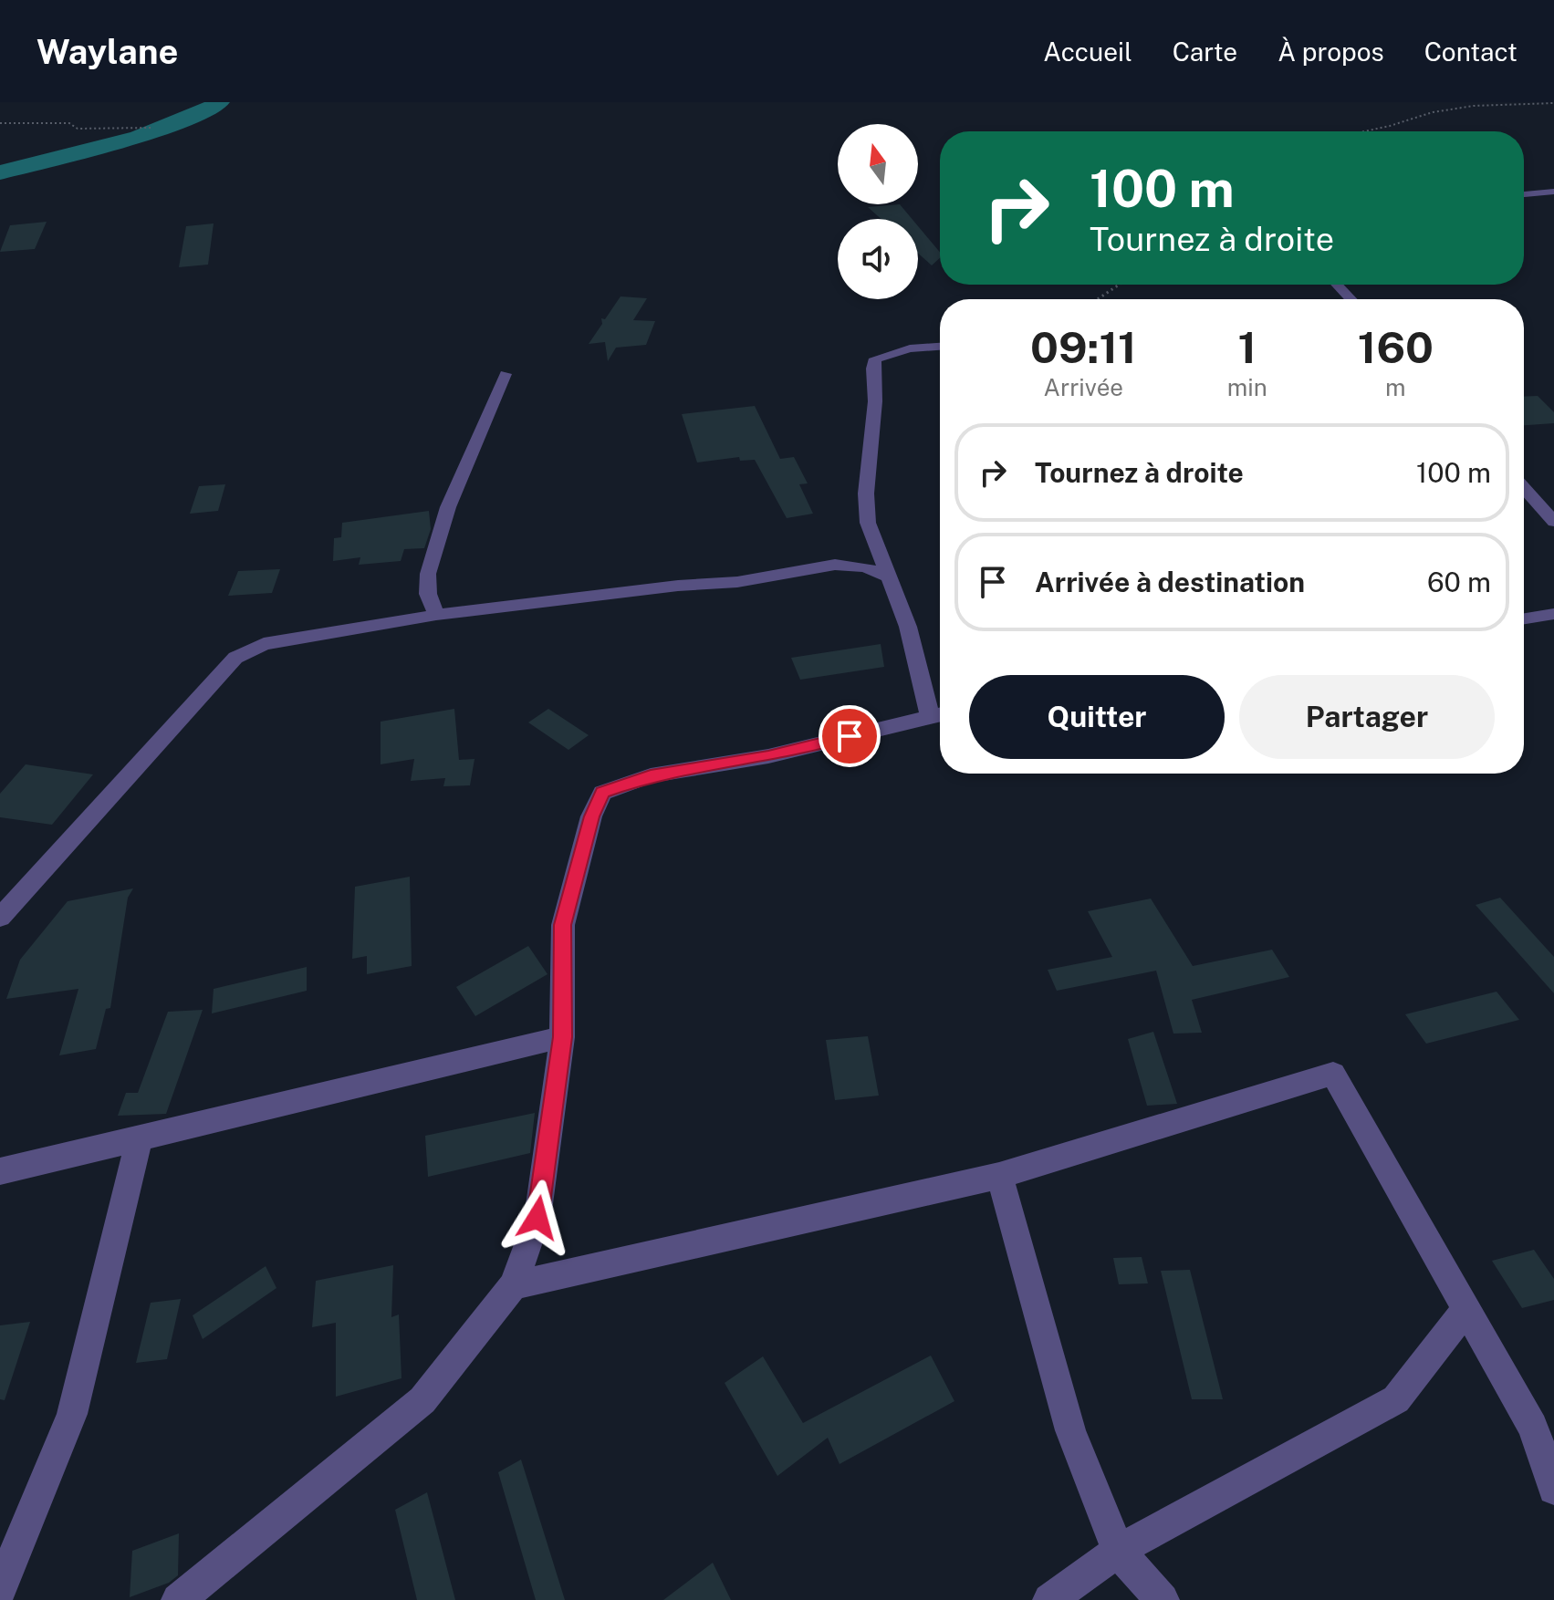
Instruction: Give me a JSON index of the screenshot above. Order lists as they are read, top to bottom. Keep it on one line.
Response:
{"north":"top","page":{"header":"Waylane","nav":["Accueil","Carte","À propos","Contact"],"turn":["100 m","Tournez à droite"],"eta":["09:11","Arrivée","1","min","160","m"],"list":[{"name":"Tournez à droite","value":"100 m"},{"name":"Arrivée à destination","value":"60 m"}],"buttons":["Quitter","Partager"]}}
